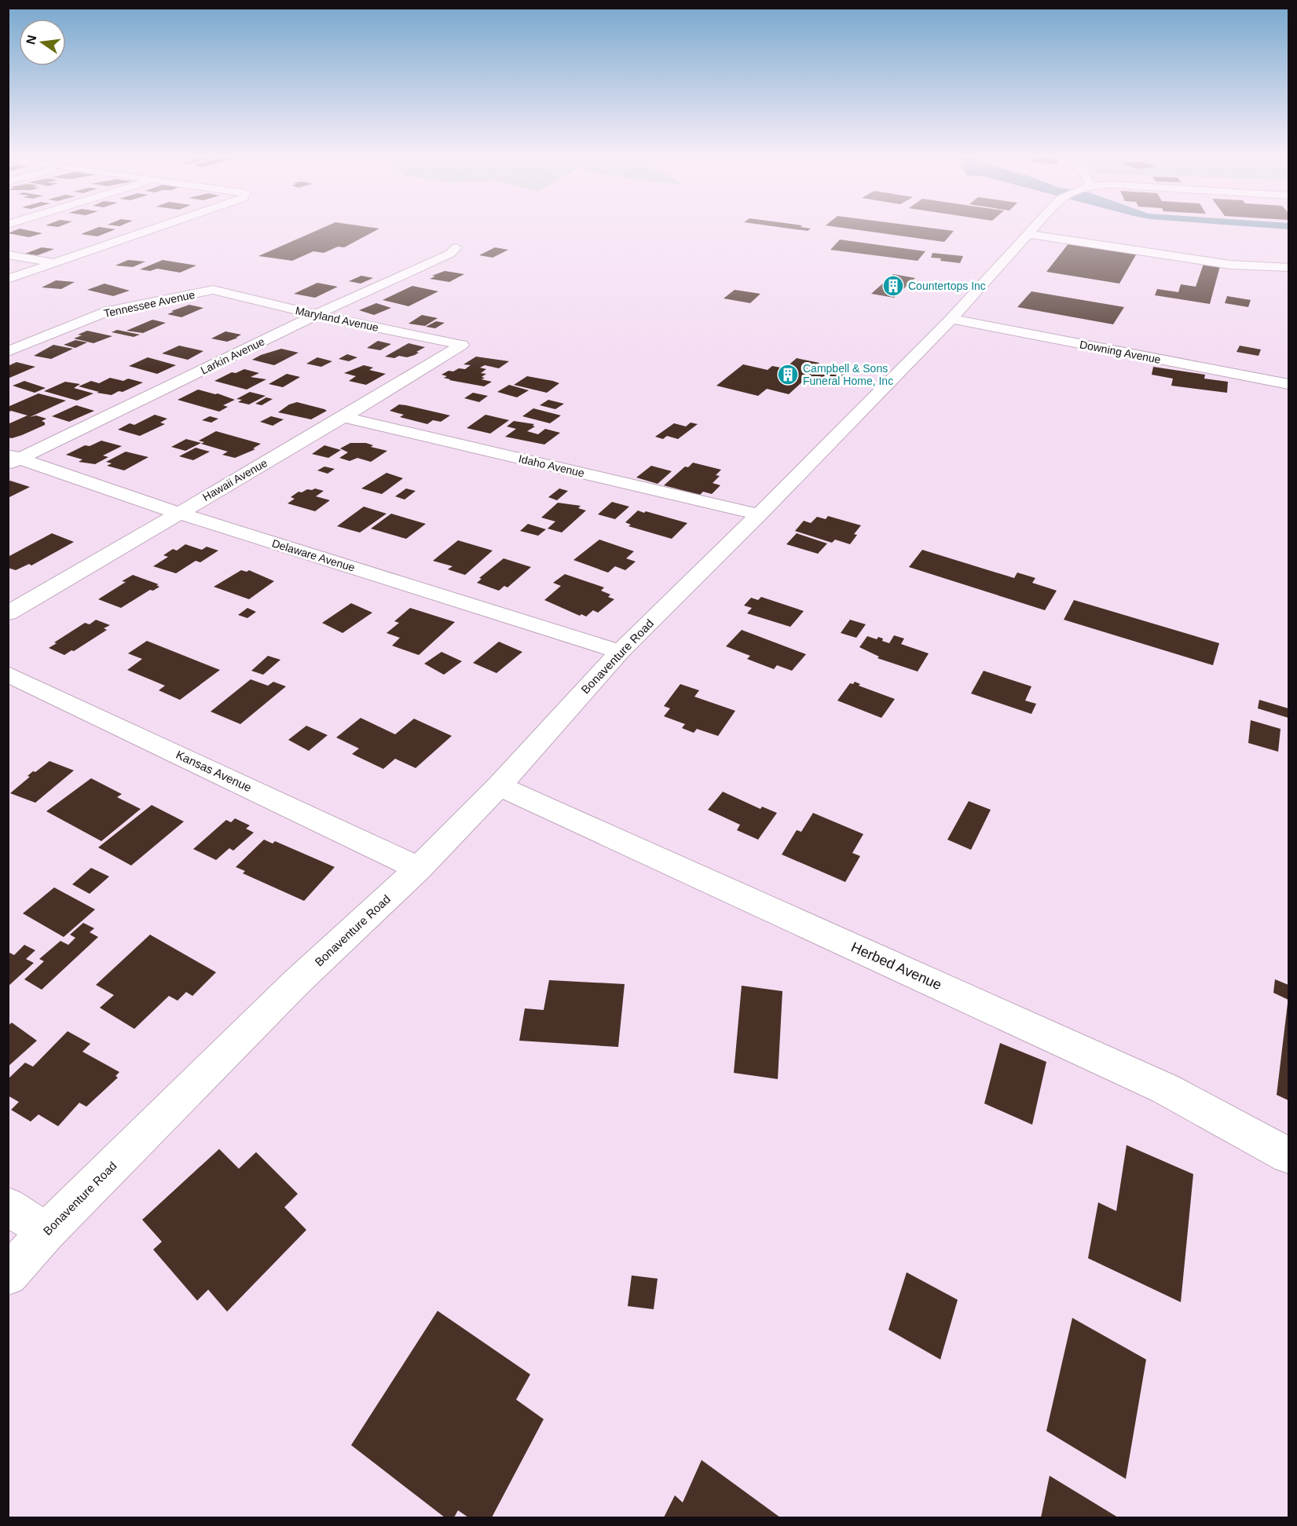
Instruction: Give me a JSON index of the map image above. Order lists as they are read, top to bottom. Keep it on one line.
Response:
{"streets":{"street":["Tennessee Avenue","Maryland Avenue","Downing Avenue","Larkin Avenue","Idaho Avenue","Hawaii Avenue","Delaware Avenue","Bonaventure Road","Kansas Avenue","Herbed Avenue"]},"crossings":[["Tennessee Avenue","Maryland Avenue"],["Maryland Avenue","Larkin Avenue"],["Maryland Avenue","Hawaii Avenue"],["Downing Avenue","Bonaventure Road"],["Larkin Avenue","Delaware Avenue"],["Idaho Avenue","Hawaii Avenue"],["Idaho Avenue","Bonaventure Road"],["Hawaii Avenue","Delaware Avenue"],["Delaware Avenue","Bonaventure Road"],["Bonaventure Road","Kansas Avenue"],["Bonaventure Road","Herbed Avenue"]],"places":{"building":["Countertops Inc","Campbell & Sons Funeral Home, Inc"]},"north":"left"}
